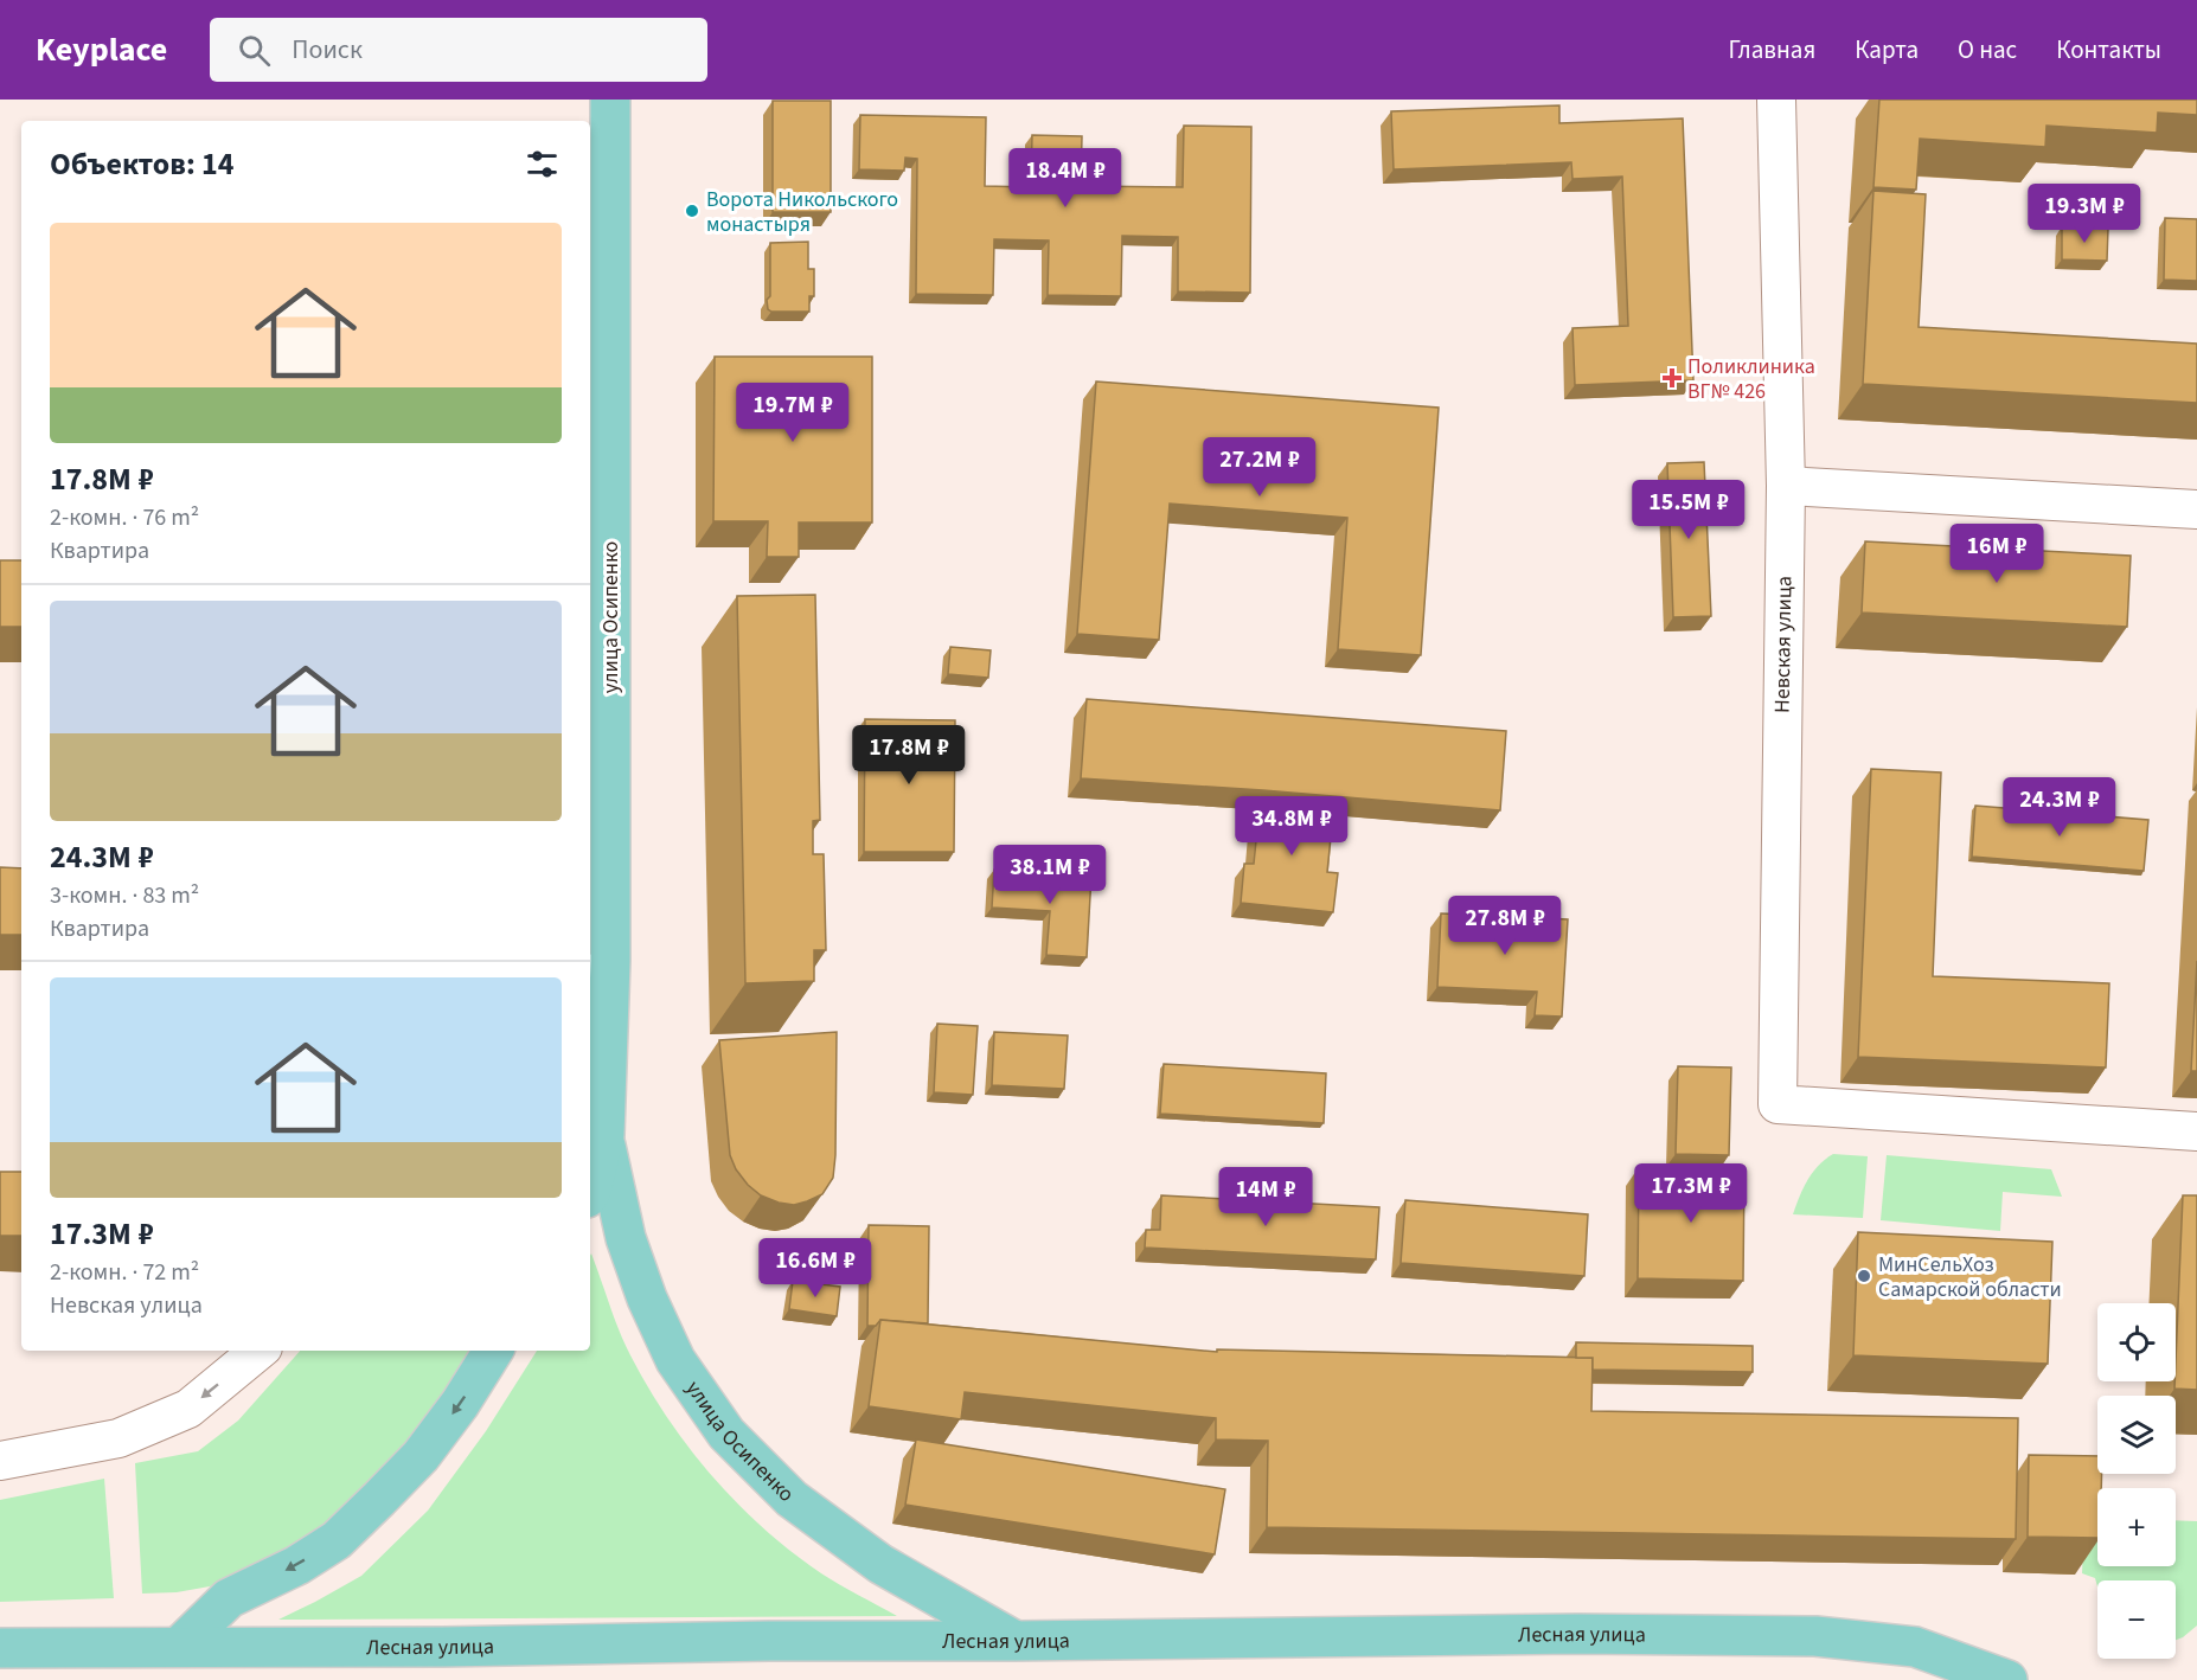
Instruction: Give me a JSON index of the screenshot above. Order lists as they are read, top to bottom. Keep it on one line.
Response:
{"streets":{"main road":["улица Осипенко","Лесная улица"],"street":["Невская улица"]},"crossings":[["улица Осипенко","Лесная улица"]],"places":{"other":["Ворота Никольского монастыря","МинСельХоз Самарской области"],"health":["Поликлиника ВГ№ 426"]},"page":{"header":"Keyplace","search":"Поиск","nav":["Главная","Карта","О нас","Контакты"],"heading":"Объектов: 14","price":["18.4M ₽","19.3M ₽","19.7M ₽","27.2M ₽","15.5M ₽","16M ₽","17.8M ₽","24.3M ₽","34.8M ₽","38.1M ₽","27.8M ₽","17.3M ₽","14M ₽","16.6M ₽"],"list":[{"name":"17.8M ₽","note":"2-комн. · 76 m² · Квартира"},{"name":"24.3M ₽","note":"3-комн. · 83 m² · Квартира"},{"name":"17.3M ₽","note":"2-комн. · 72 m² · Невская улица"}],"map_buttons":["+","−"]}}
